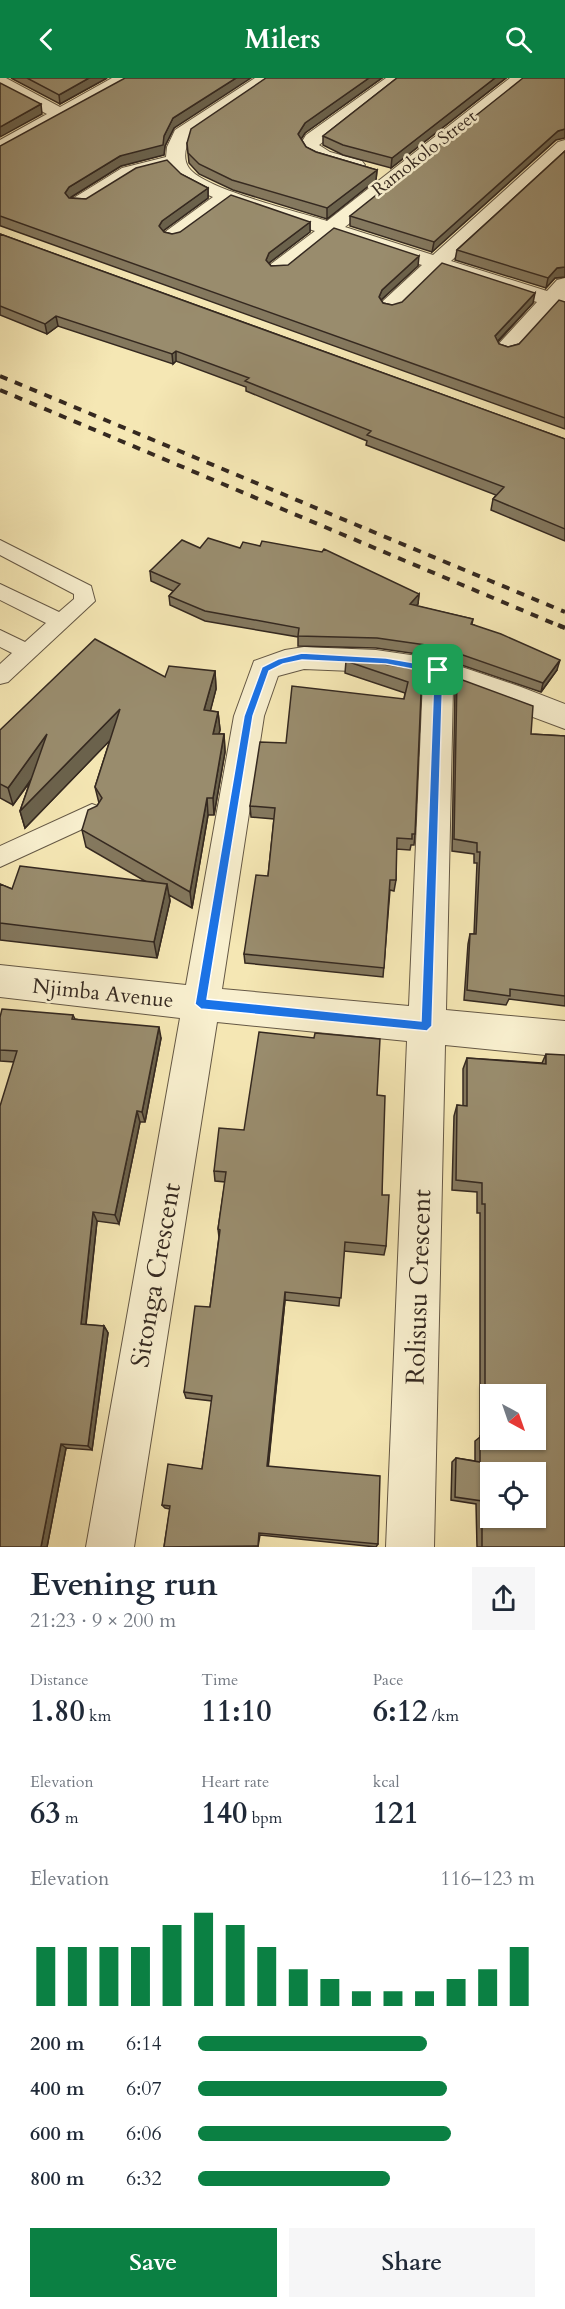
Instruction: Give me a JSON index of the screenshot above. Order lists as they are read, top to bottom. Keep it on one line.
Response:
{"streets":{"street":["Ramokolo Street","Njimba Avenue","Sitonga Crescent","Rolisusu Crescent"]},"crossings":[["Njimba Avenue","Sitonga Crescent"],["Njimba Avenue","Rolisusu Crescent"],["Sitonga Crescent","Rolisusu Crescent"]],"north":"bottom right","page":{"header":"Milers","heading":["Evening run","21:23 · 9 × 200 m"],"stats":[["Distance","1.80 km"],["Time","11:10"],["Pace","6:12 /km"],["Elevation","63 m"],["Heart rate","140 bpm"],["kcal","121"]],"chart":["Elevation","116–123 m"],"list":[{"name":"200 m","note":"6:14"},{"name":"400 m","note":"6:07"},{"name":"600 m","note":"6:06"},{"name":"800 m","note":"6:32"}],"buttons":["Save","Share"]}}
